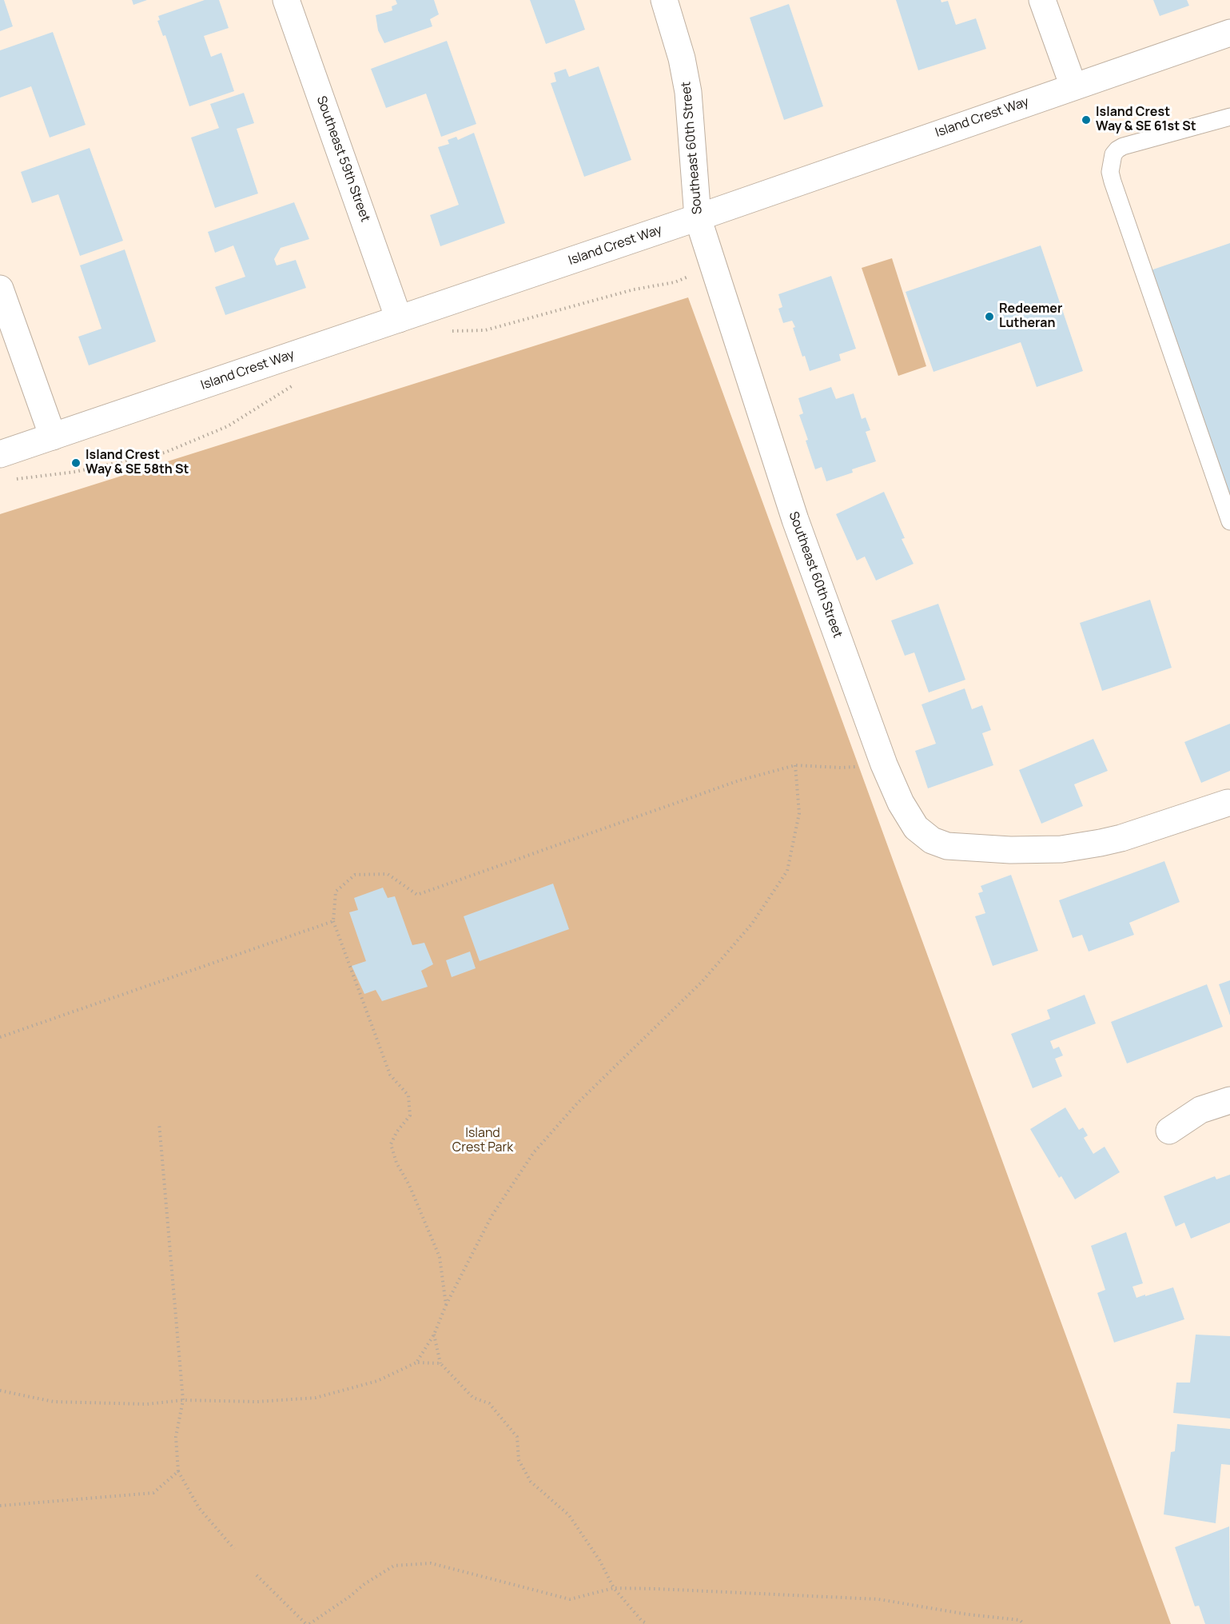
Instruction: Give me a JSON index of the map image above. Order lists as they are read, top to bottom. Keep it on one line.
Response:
{"streets":{"street":["Island Crest Way","Southeast 60th Street","Southeast 59th Street"]},"crossings":[["Island Crest Way","Southeast 60th Street"],["Island Crest Way","Southeast 59th Street"]],"parks":["Island Crest Park"],"places":["Island Crest Way & SE 61st St","Redeemer Lutheran","Island Crest Way & SE 58th St"]}
